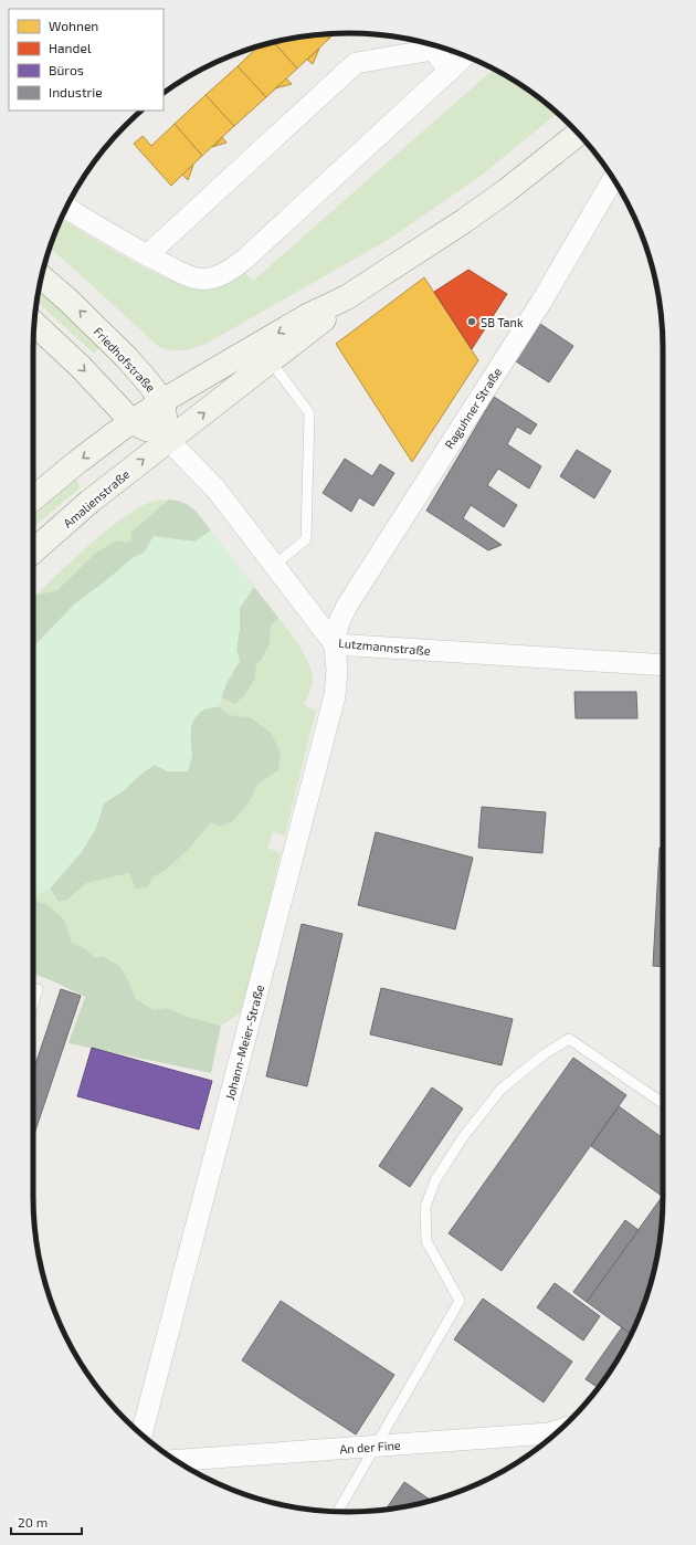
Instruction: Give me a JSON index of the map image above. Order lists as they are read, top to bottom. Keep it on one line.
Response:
{"streets":{"main road":["Friedhofstraße","Amalienstraße"],"street":["Raguhner Straße","Lutzmannstraße","Johann-Meier-Straße","An der Fine"]},"crossings":[["Friedhofstraße","Amalienstraße"],["Friedhofstraße","Lutzmannstraße"],["Raguhner Straße","Lutzmannstraße"],["Raguhner Straße","Johann-Meier-Straße"],["Amalienstraße","Lutzmannstraße"],["Lutzmannstraße","Johann-Meier-Straße"]],"places":["SB Tank"],"legend":["Wohnen","Handel","Büros","Industrie"],"scale_bar":"20 m"}
